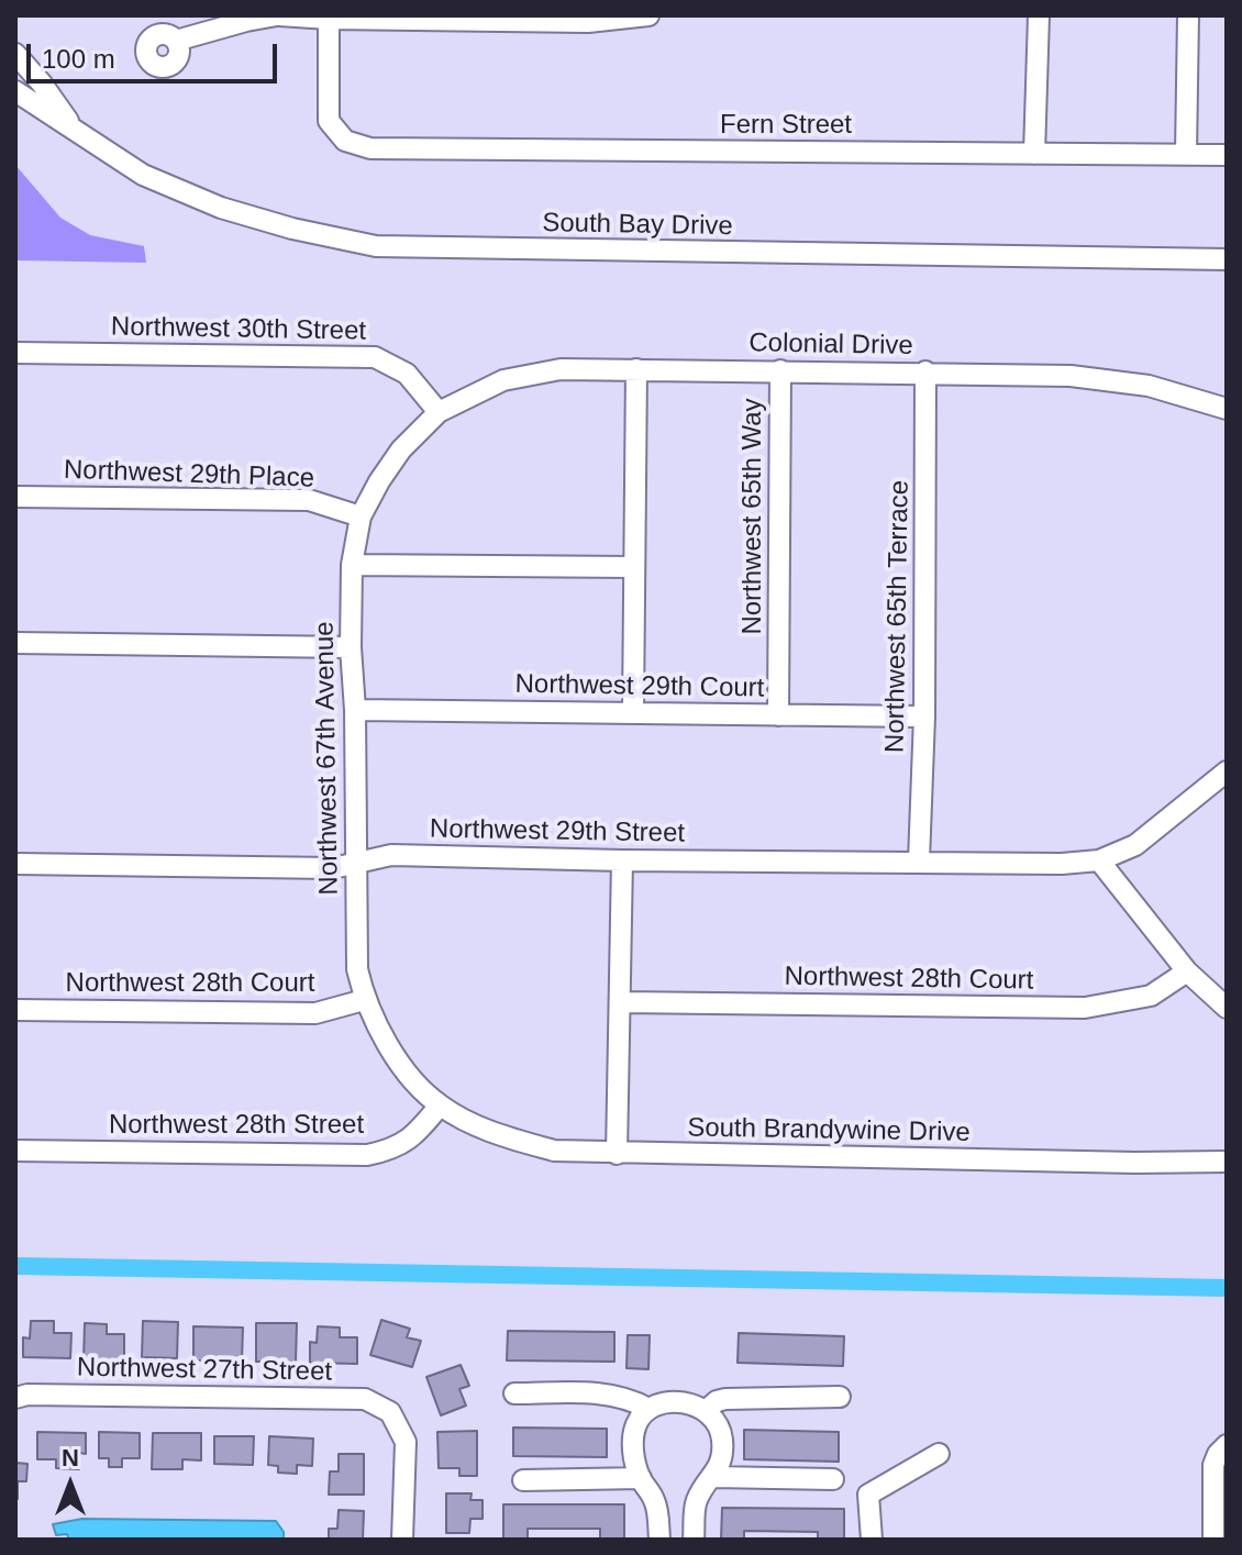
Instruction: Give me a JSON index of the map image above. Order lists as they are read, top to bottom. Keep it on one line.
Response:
{"streets":{"street":["Fern Street","South Bay Drive","Northwest 30th Street","Colonial Drive","Northwest 29th Place","Northwest 65th Way","Northwest 65th Terrace","Northwest 29th Court","Northwest 67th Avenue","Northwest 29th Street","Northwest 28th Court","Northwest 28th Street","South Brandywine Drive","Northwest 27th Street"]},"crossings":[["Northwest 30th Street","Colonial Drive"],["Northwest 30th Street","Northwest 67th Avenue"],["Colonial Drive","Northwest 65th Way"],["Colonial Drive","Northwest 65th Terrace"],["Colonial Drive","Northwest 67th Avenue"],["Northwest 29th Place","Northwest 67th Avenue"],["Northwest 65th Way","Northwest 29th Court"],["Northwest 65th Terrace","Northwest 29th Court"],["Northwest 65th Terrace","Northwest 29th Street"],["Northwest 29th Court","Northwest 67th Avenue"],["Northwest 67th Avenue","Northwest 29th Street"],["Northwest 67th Avenue","Northwest 28th Court"],["Northwest 67th Avenue","Northwest 28th Street"],["Northwest 67th Avenue","South Brandywine Drive"],["Northwest 28th Street","South Brandywine Drive"]],"scale_bar":"100 m","north":"top"}
